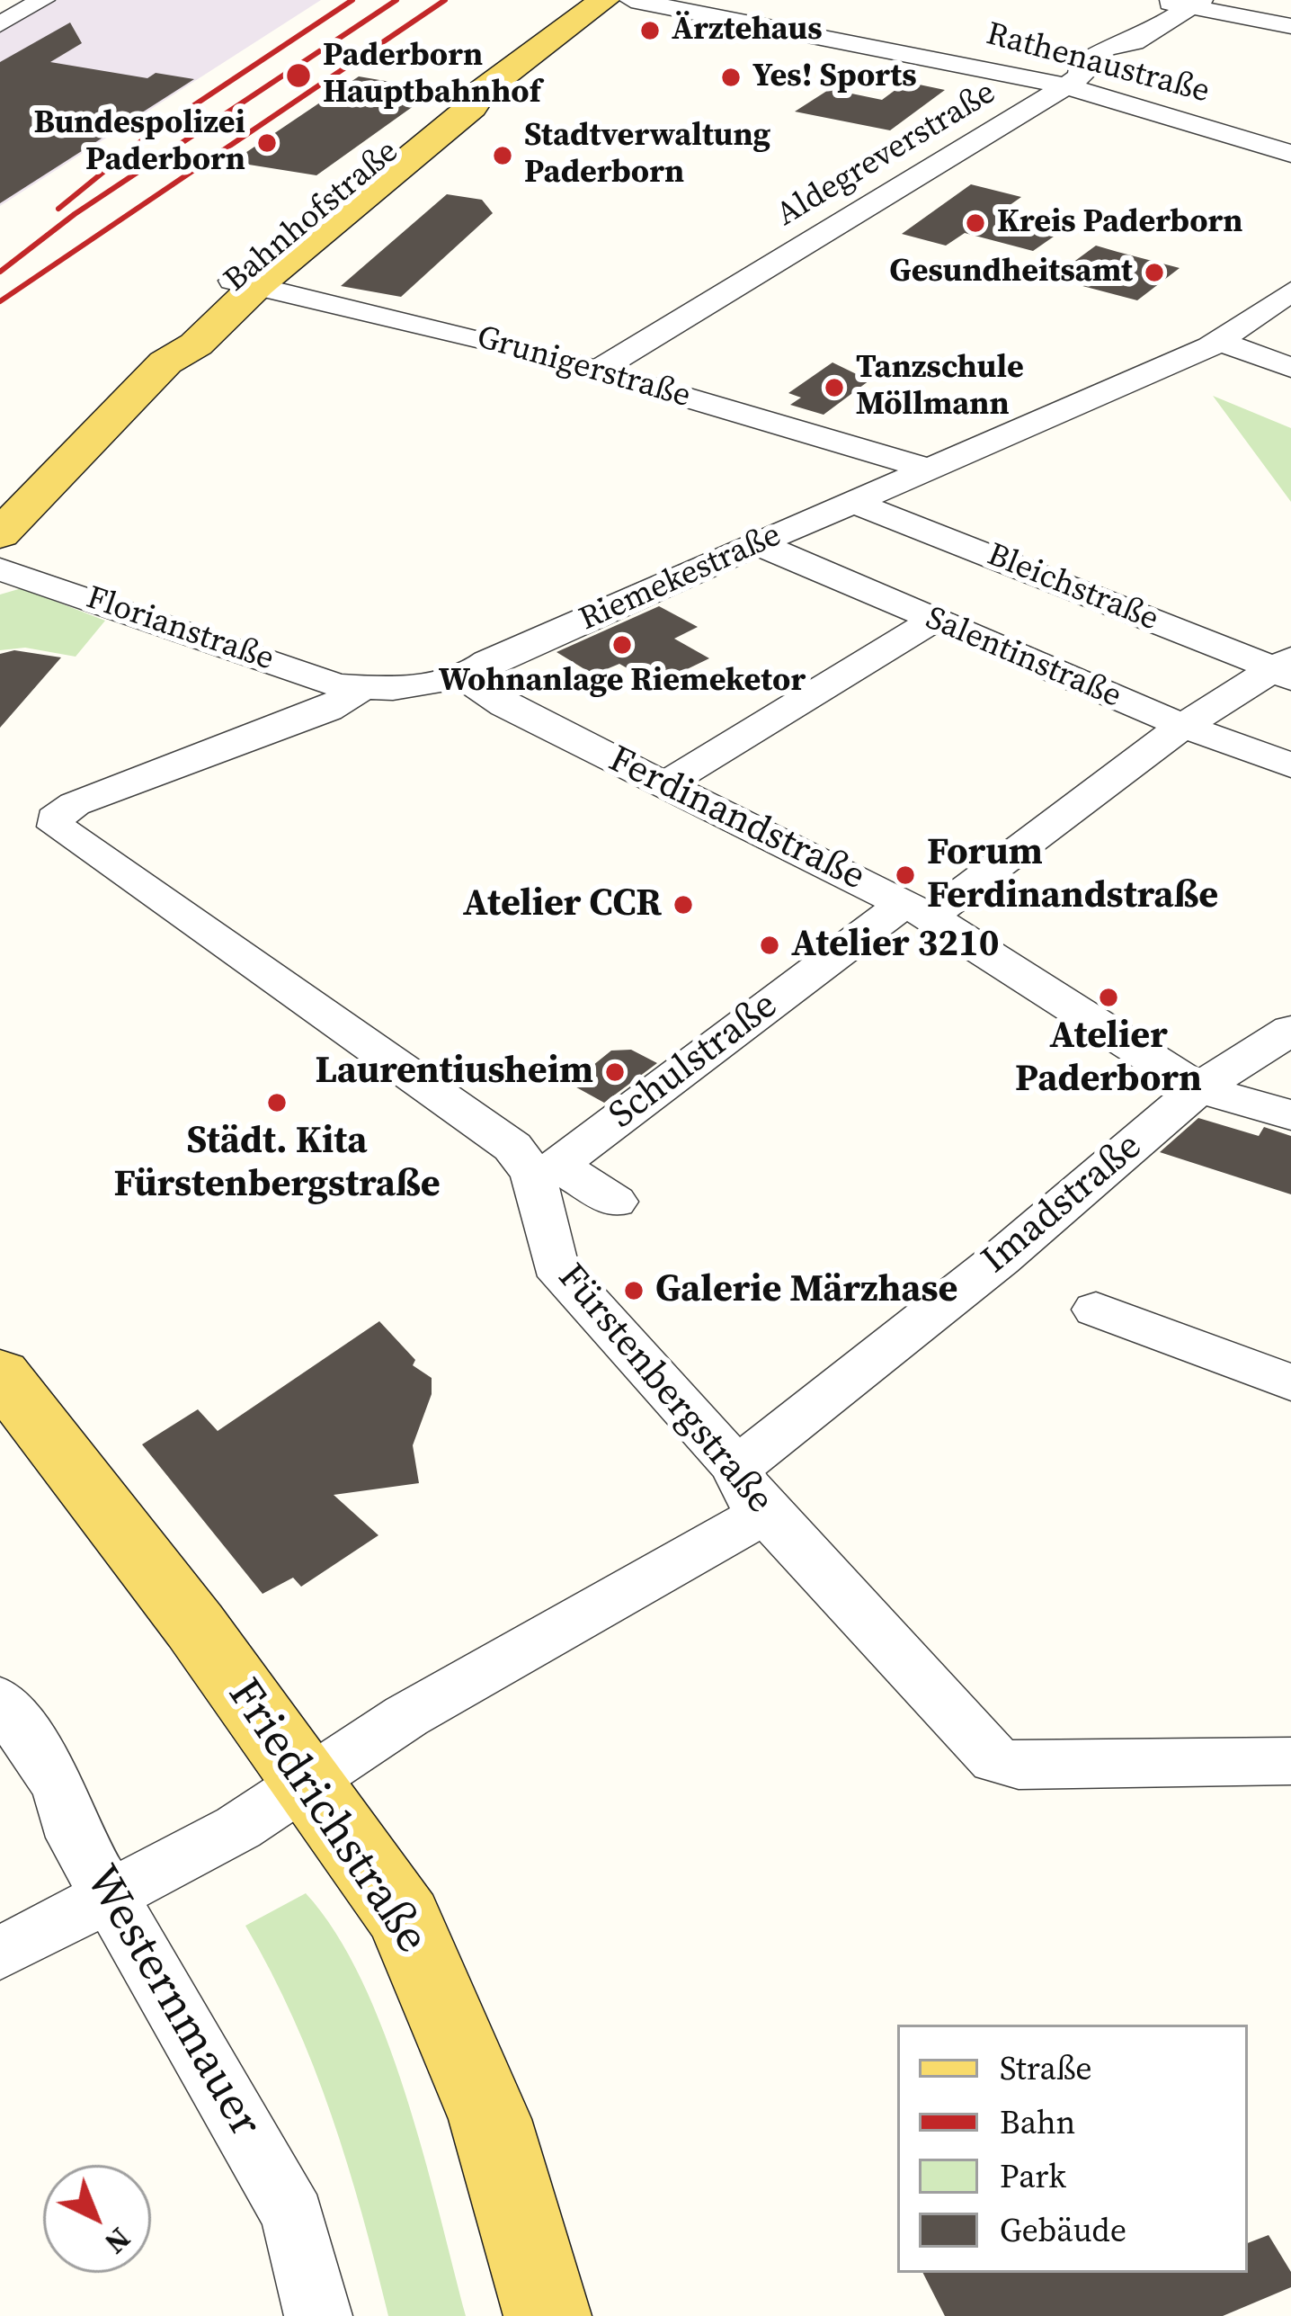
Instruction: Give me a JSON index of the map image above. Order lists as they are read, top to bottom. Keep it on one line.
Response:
{"streets":{"main road":["Bahnhofstraße","Friedrichstraße"],"street":["Rathenaustraße","Aldegreverstraße","Grunigerstraße","Riemekestraße","Bleichstraße","Florianstraße","Salentinstraße","Ferdinandstraße","Schulstraße","Imadstraße","Fürstenbergstraße","Westernmauer"]},"crossings":[["Rathenaustraße","Aldegreverstraße"],["Aldegreverstraße","Grunigerstraße"],["Bahnhofstraße","Grunigerstraße"],["Grunigerstraße","Riemekestraße"],["Riemekestraße","Bleichstraße"],["Riemekestraße","Florianstraße"],["Riemekestraße","Salentinstraße"],["Riemekestraße","Ferdinandstraße"],["Riemekestraße","Fürstenbergstraße"],["Bleichstraße","Schulstraße"],["Salentinstraße","Schulstraße"],["Ferdinandstraße","Schulstraße"],["Ferdinandstraße","Imadstraße"],["Schulstraße","Fürstenbergstraße"],["Imadstraße","Fürstenbergstraße"],["Imadstraße","Friedrichstraße"],["Imadstraße","Westernmauer"]],"places":["Ärztehaus","Paderborn Hauptbahnhof","Yes! Sports","Bundespolizei Paderborn","Stadtverwaltung Paderborn","Kreis Paderborn","Gesundheitsamt","Tanzschule Möllmann","Wohnanlage Riemeketor","Forum Ferdinandstraße","Atelier CCR","Atelier 3210","Atelier Paderborn","Laurentiusheim","Städt. Kita Fürstenbergstraße","Galerie Märzhase"],"legend":["Straße","Bahn","Park","Gebäude"],"north":"bottom right"}
